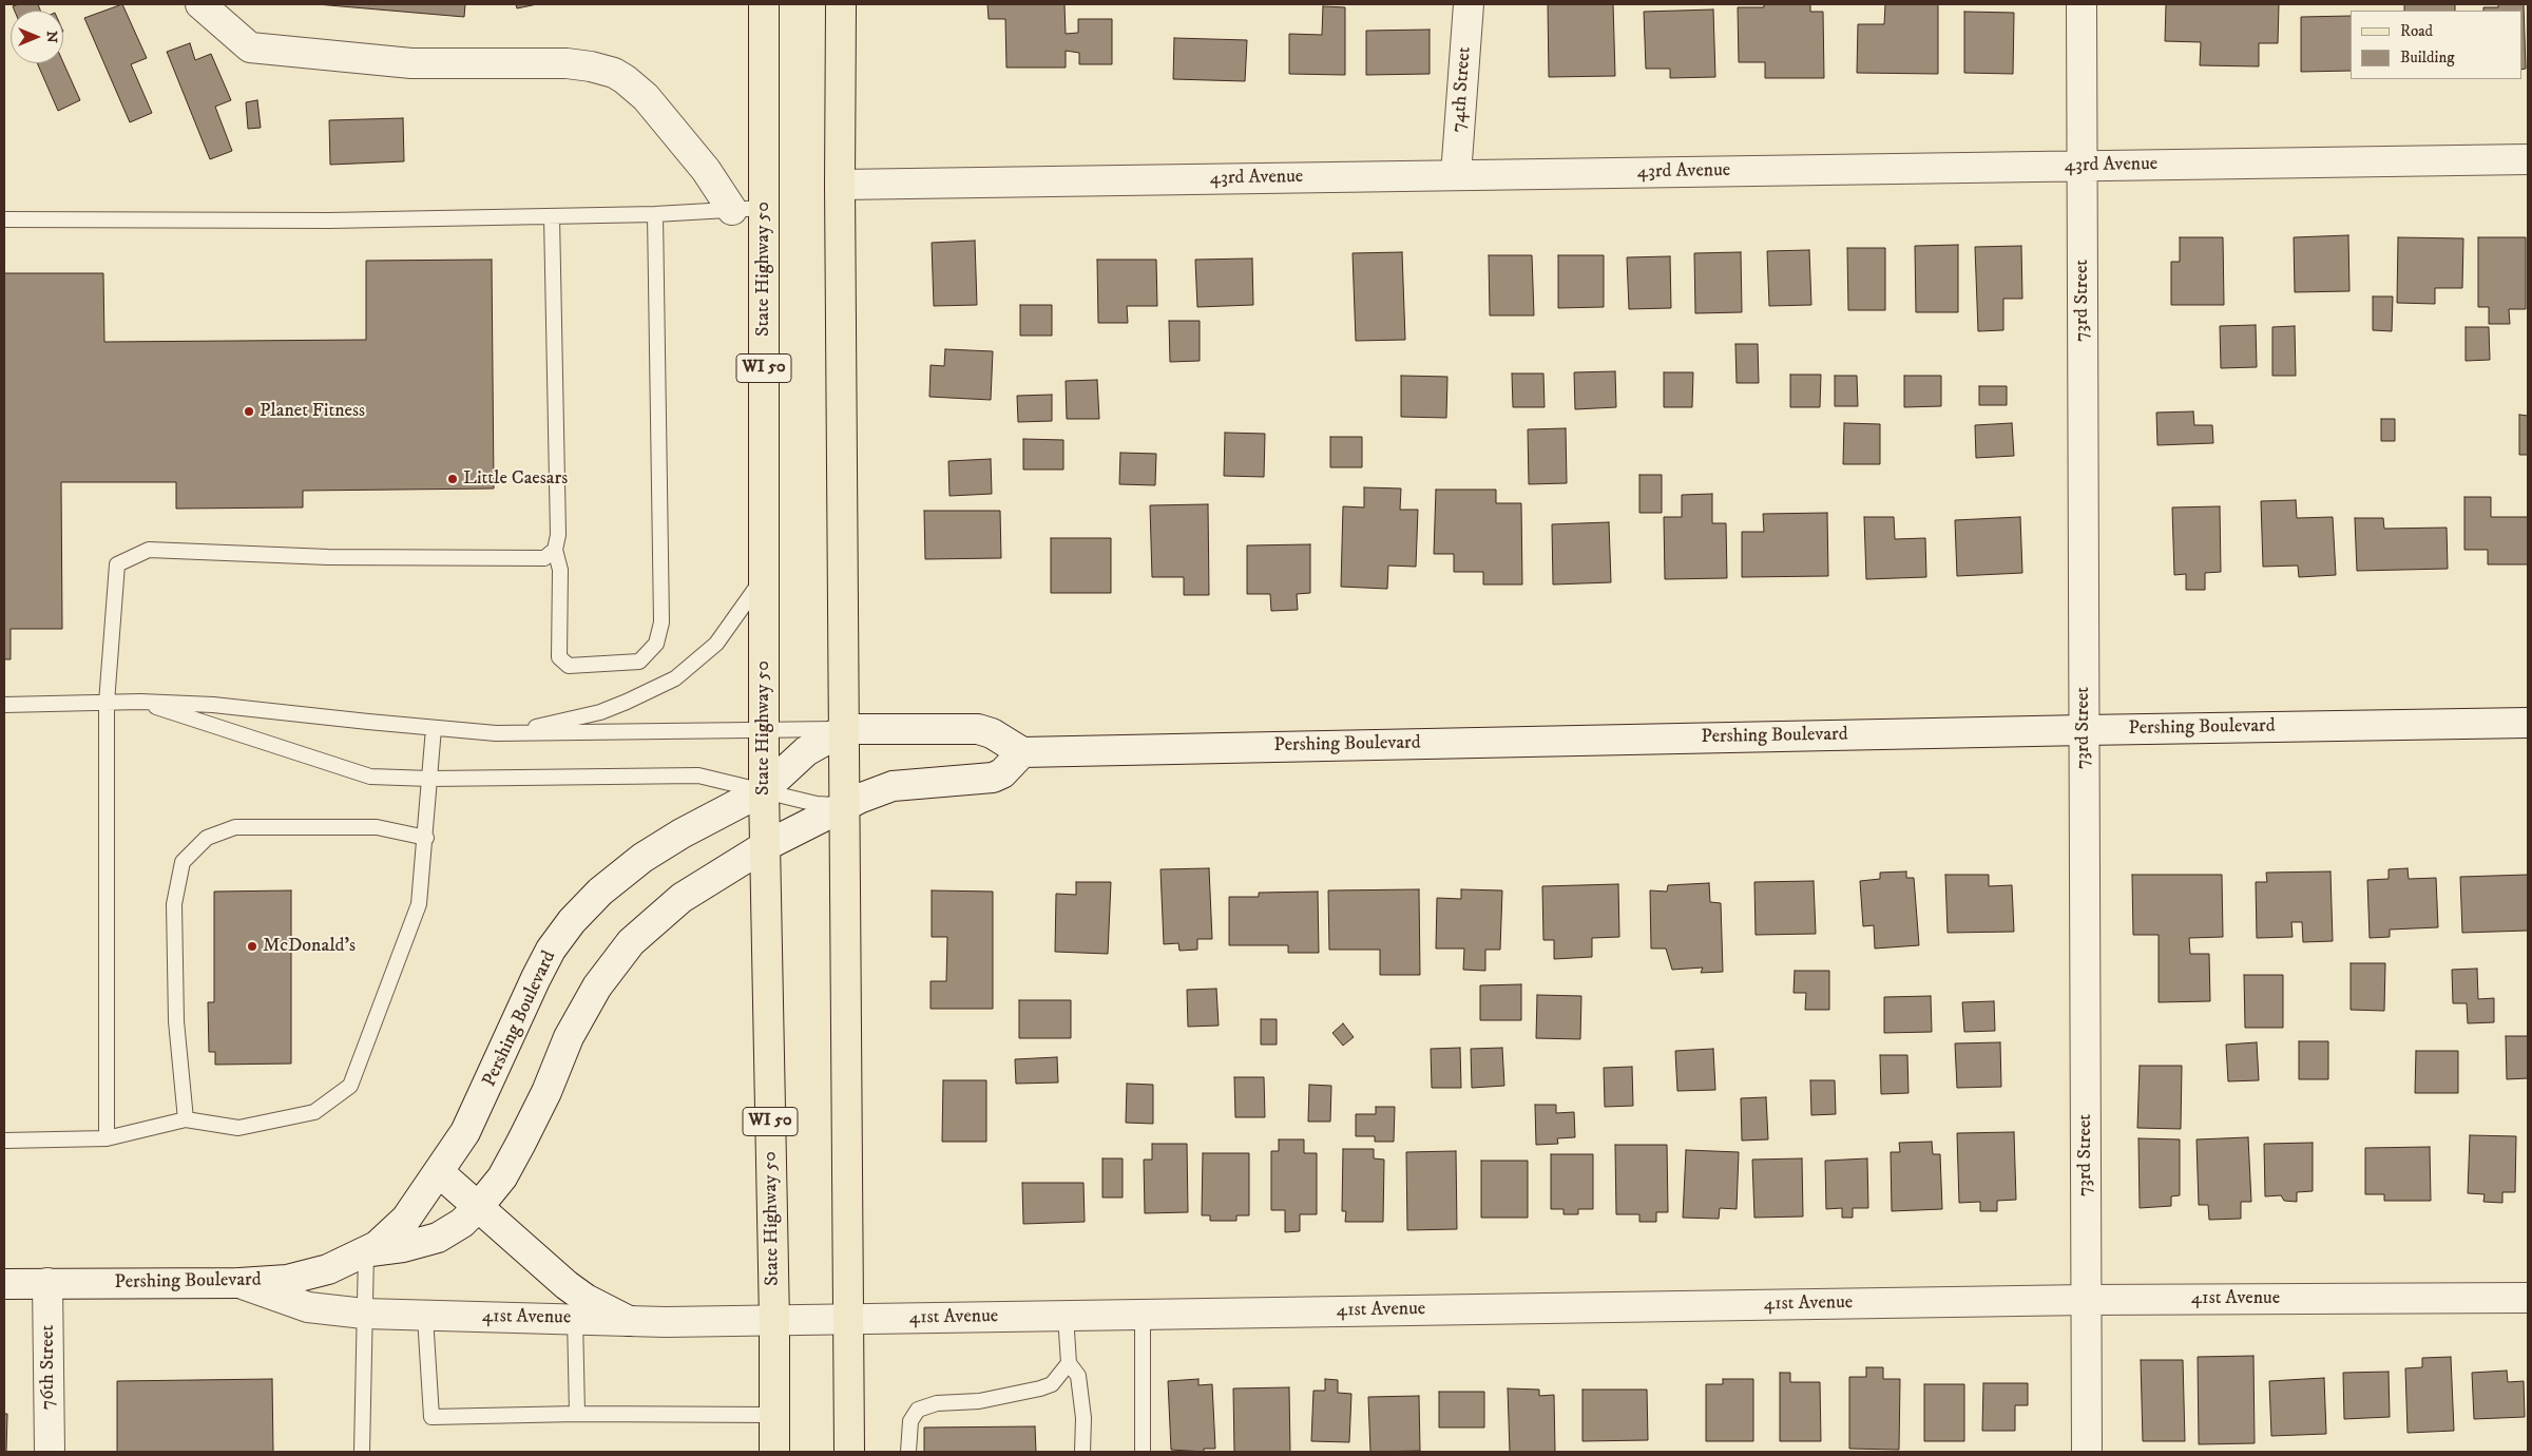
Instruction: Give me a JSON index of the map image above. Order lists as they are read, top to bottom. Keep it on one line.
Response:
{"streets":{"main road":["State Highway 50","WI 50"],"street":["74th Street","43rd Avenue","73rd Street","Pershing Boulevard","41st Avenue","76th Street"]},"crossings":[["74th Street","43rd Avenue"],["43rd Avenue","73rd Street"],["State Highway 50","Pershing Boulevard"],["State Highway 50","41st Avenue"],["73rd Street","Pershing Boulevard"],["73rd Street","41st Avenue"],["Pershing Boulevard","41st Avenue"],["Pershing Boulevard","76th Street"]],"places":["Planet Fitness","Little Caesars","McDonald's"],"legend":["Road","Building"],"north":"right"}
